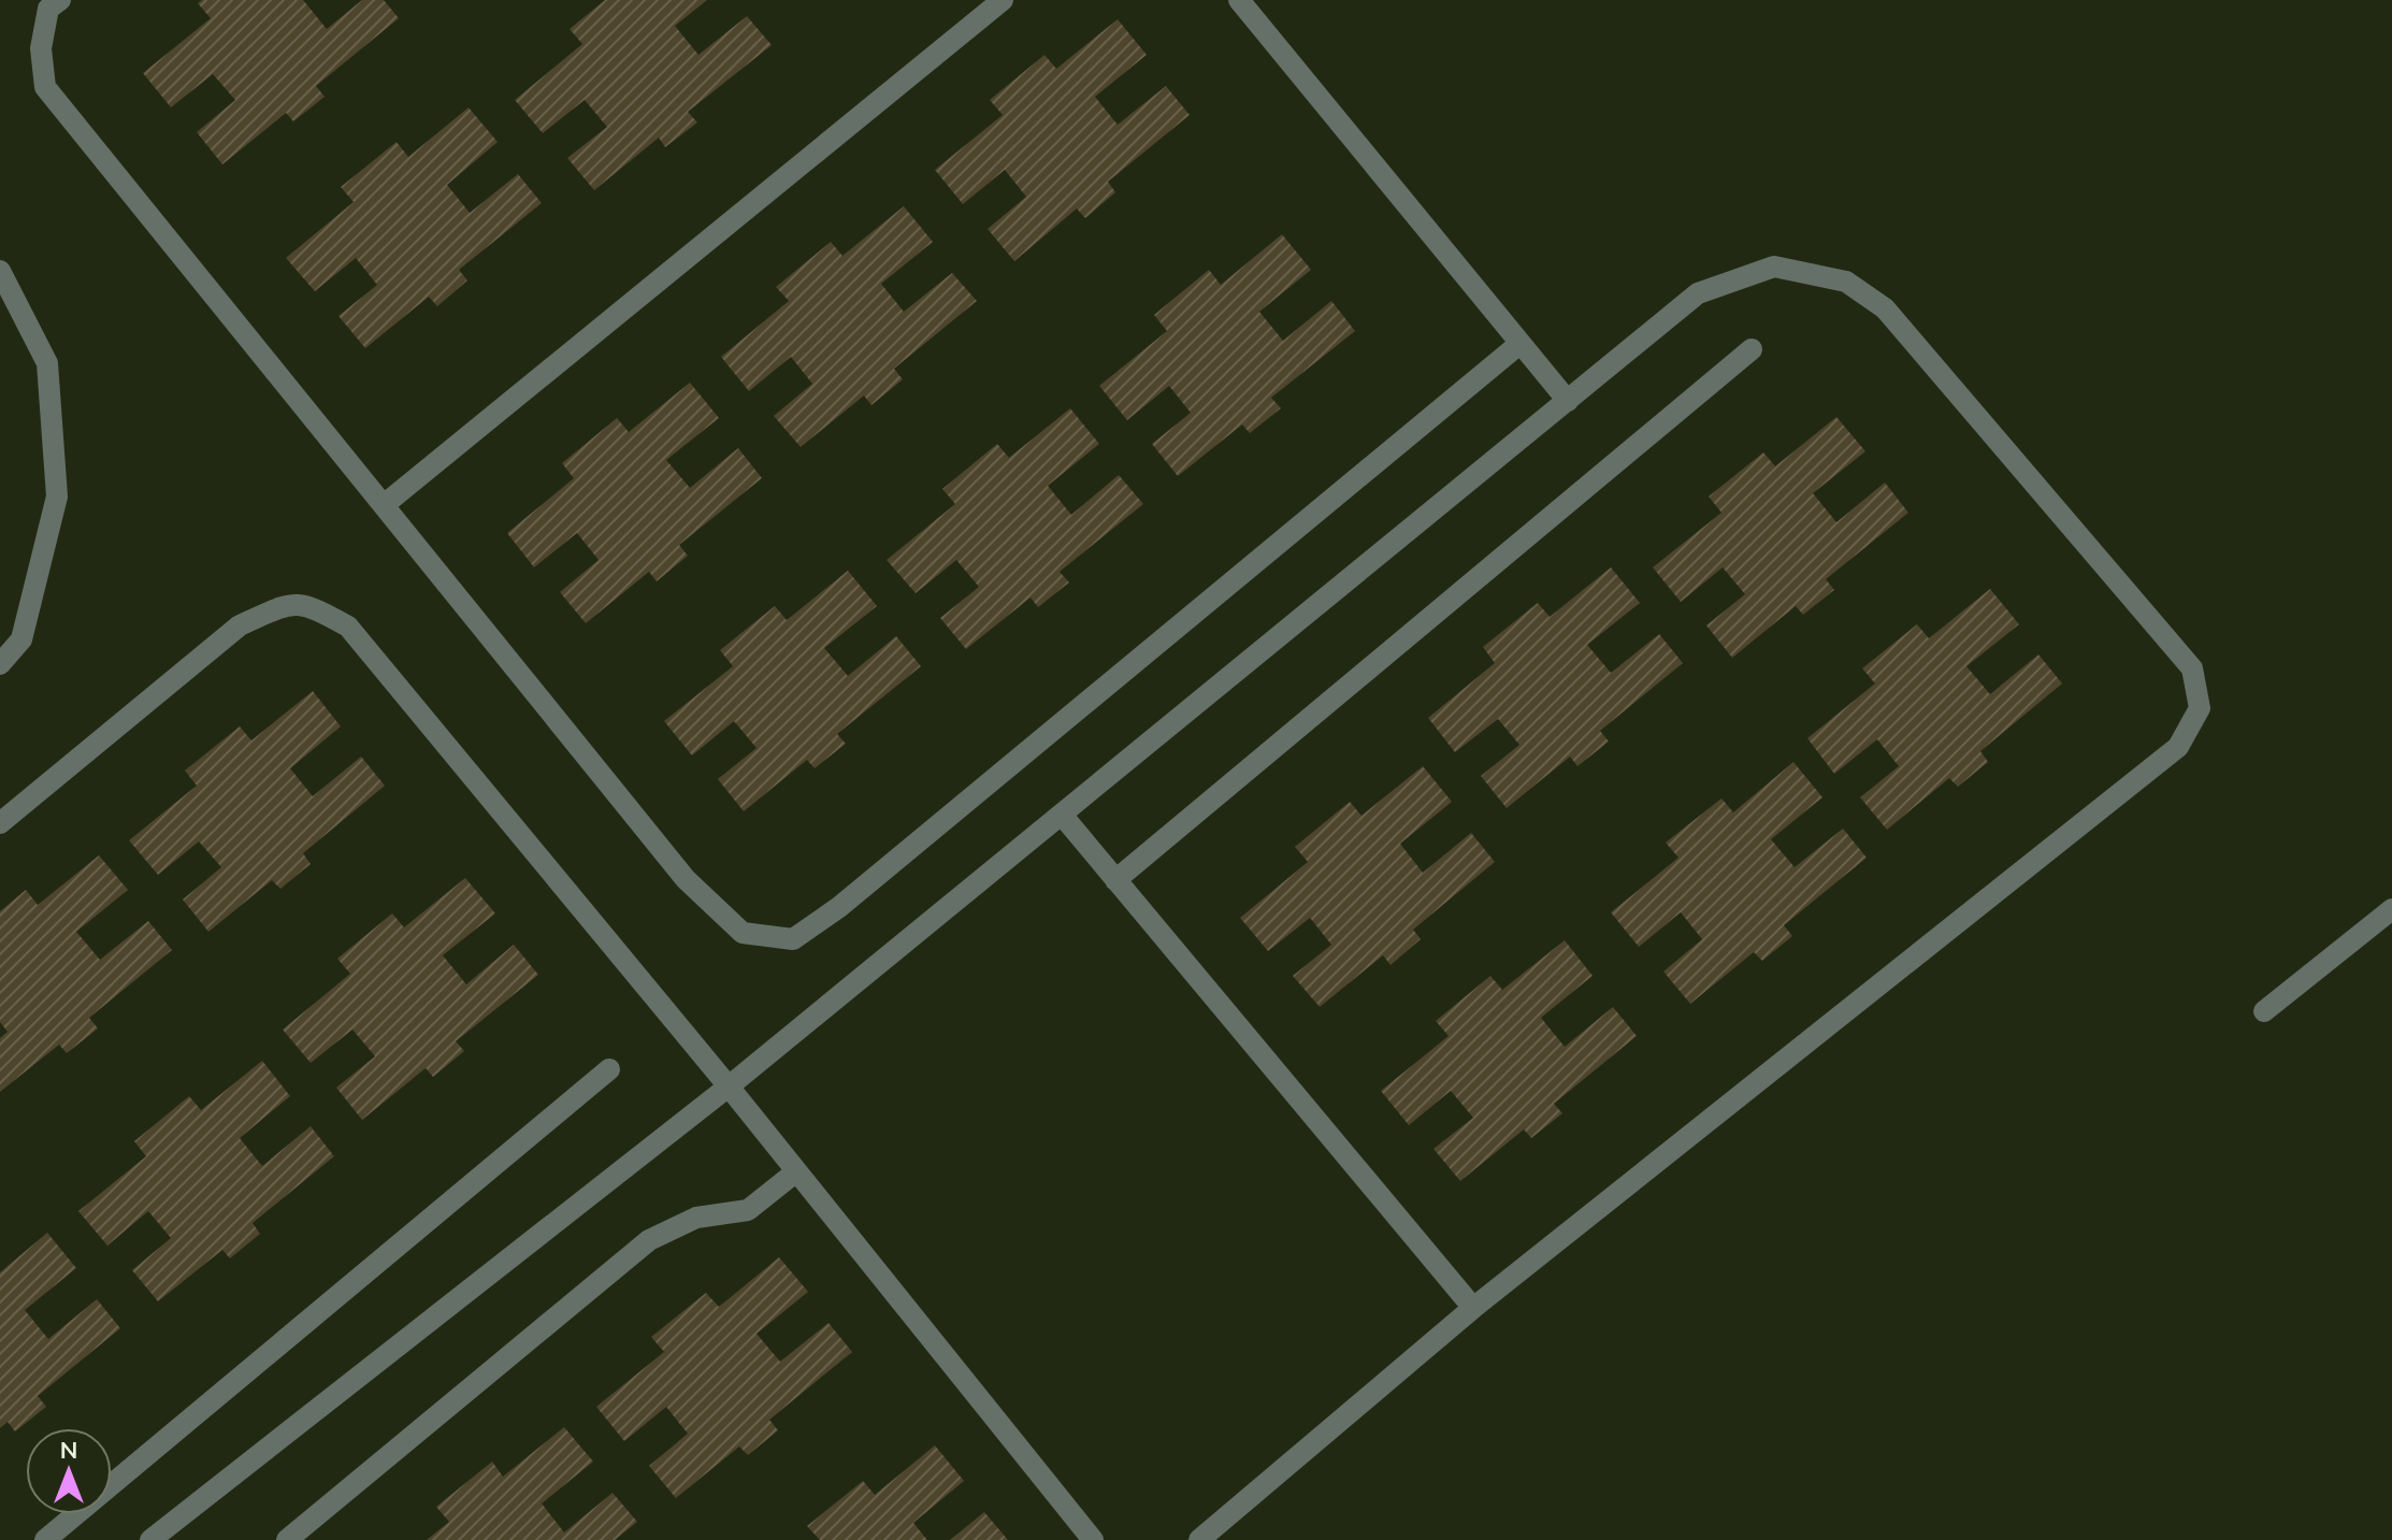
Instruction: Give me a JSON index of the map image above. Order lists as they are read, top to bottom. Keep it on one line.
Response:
{"north":"top"}
